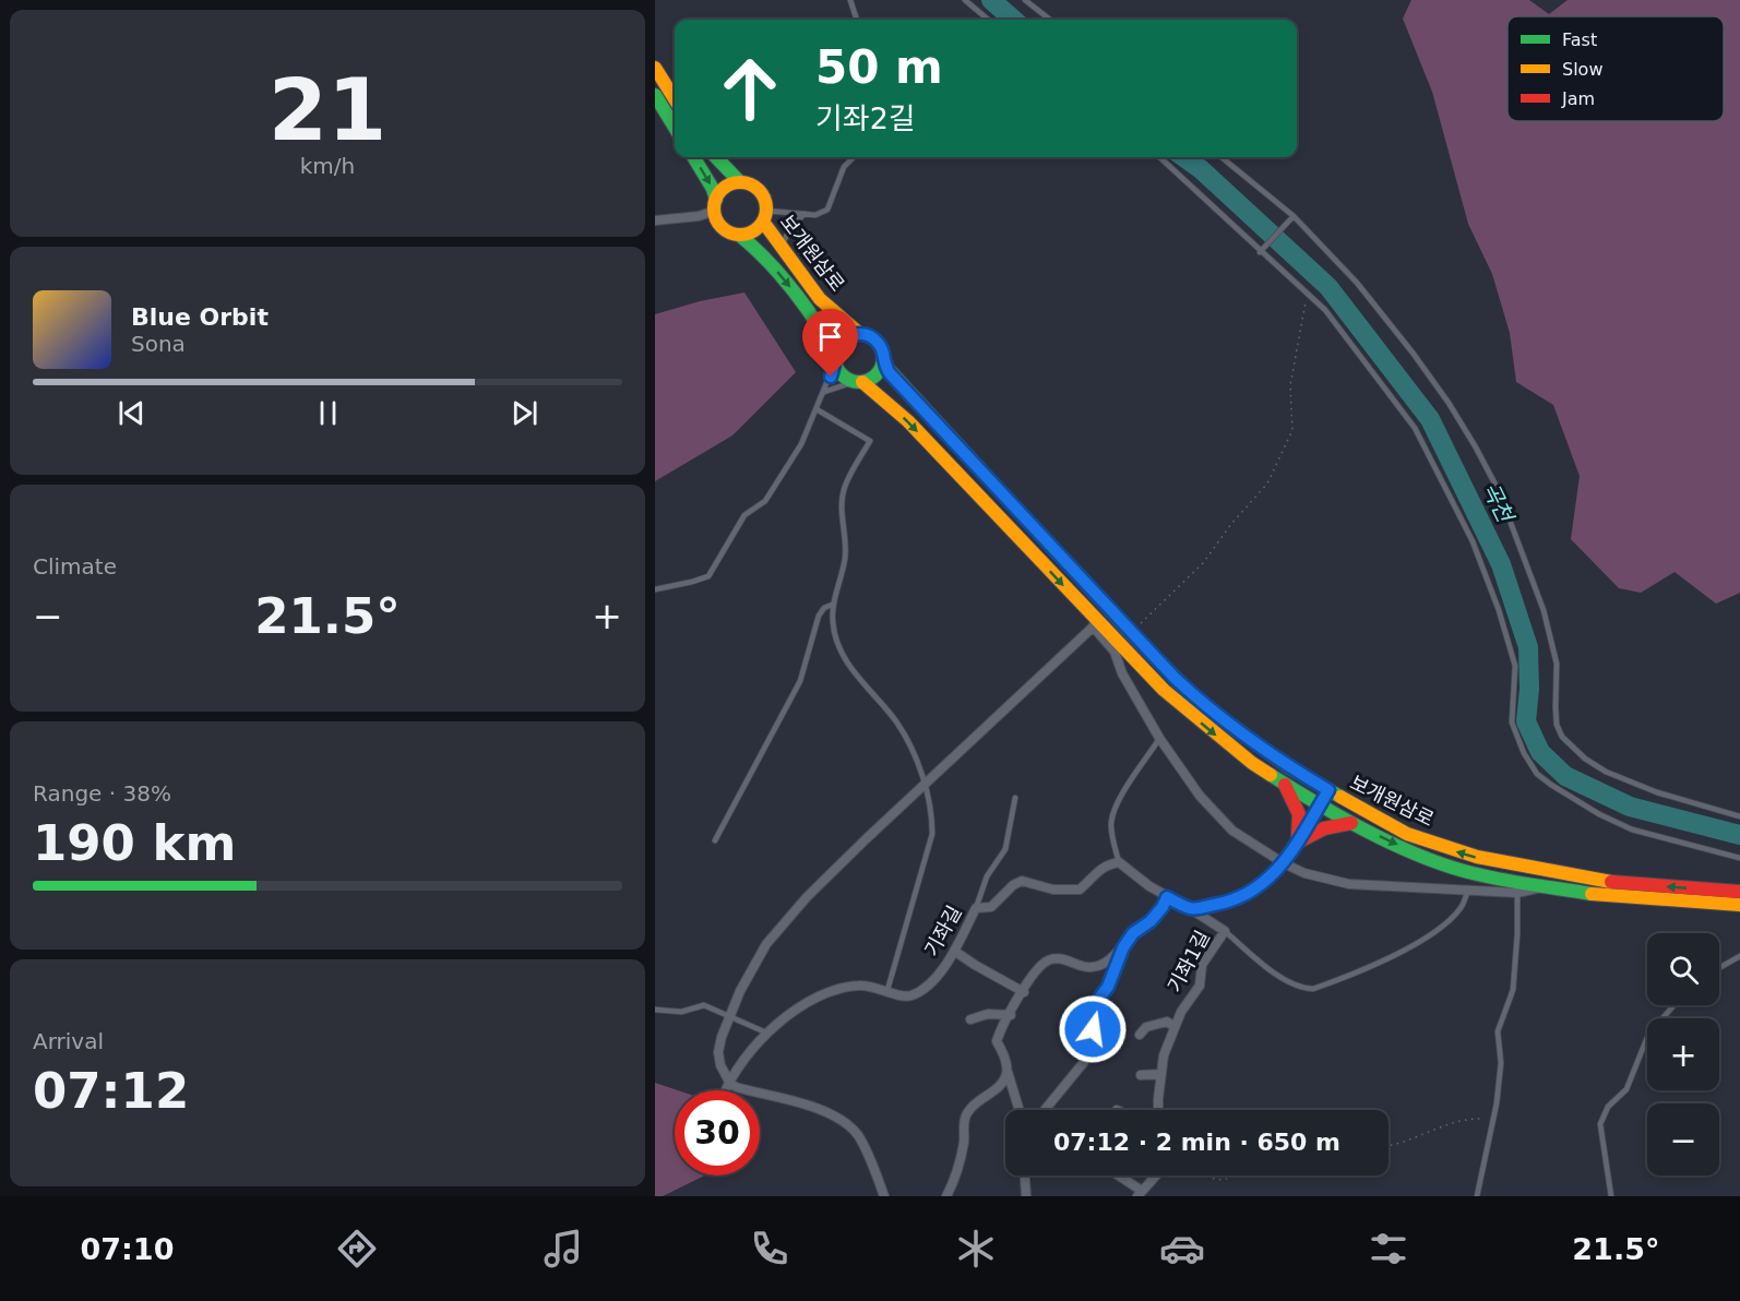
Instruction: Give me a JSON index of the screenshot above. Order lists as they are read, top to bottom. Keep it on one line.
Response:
{"streets":{"main road":["보개원삼로"],"street":["기좌길","기좌1길"]},"water":["곡천"],"legend":["Fast","Slow","Jam"],"page":{"tile":[["21","km/h"],"Climate",["Range · 38%","190 km"],["Arrival","07:12"]],"turn":["50 m","기좌2길"],"song":["Blue Orbit","Sona"],"heat":["−","21.5°","+"],"map_buttons":["+","−"],"limit":"30","trip":"07:12 · 2 min · 650 m","tabs":["07:10","21.5°"]}}
